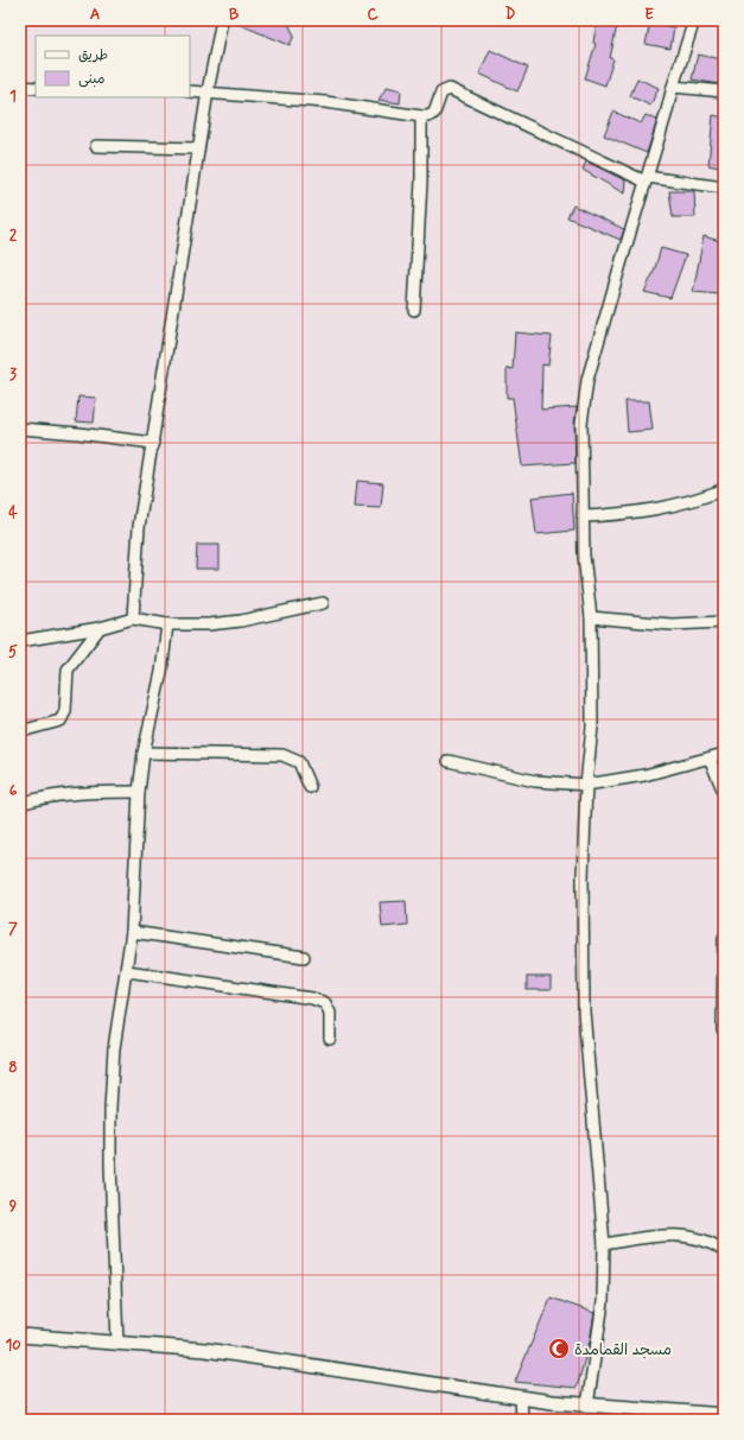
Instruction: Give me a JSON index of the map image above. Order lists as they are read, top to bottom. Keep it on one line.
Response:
{"places":{"mosque":["مسجد القمامدة"]},"legend":["طريق","مبنى"],"grid":{"columns":["A","B","C","D","E"],"rows":["1","2","3","4","5","6","7","8","9","10"]}}
